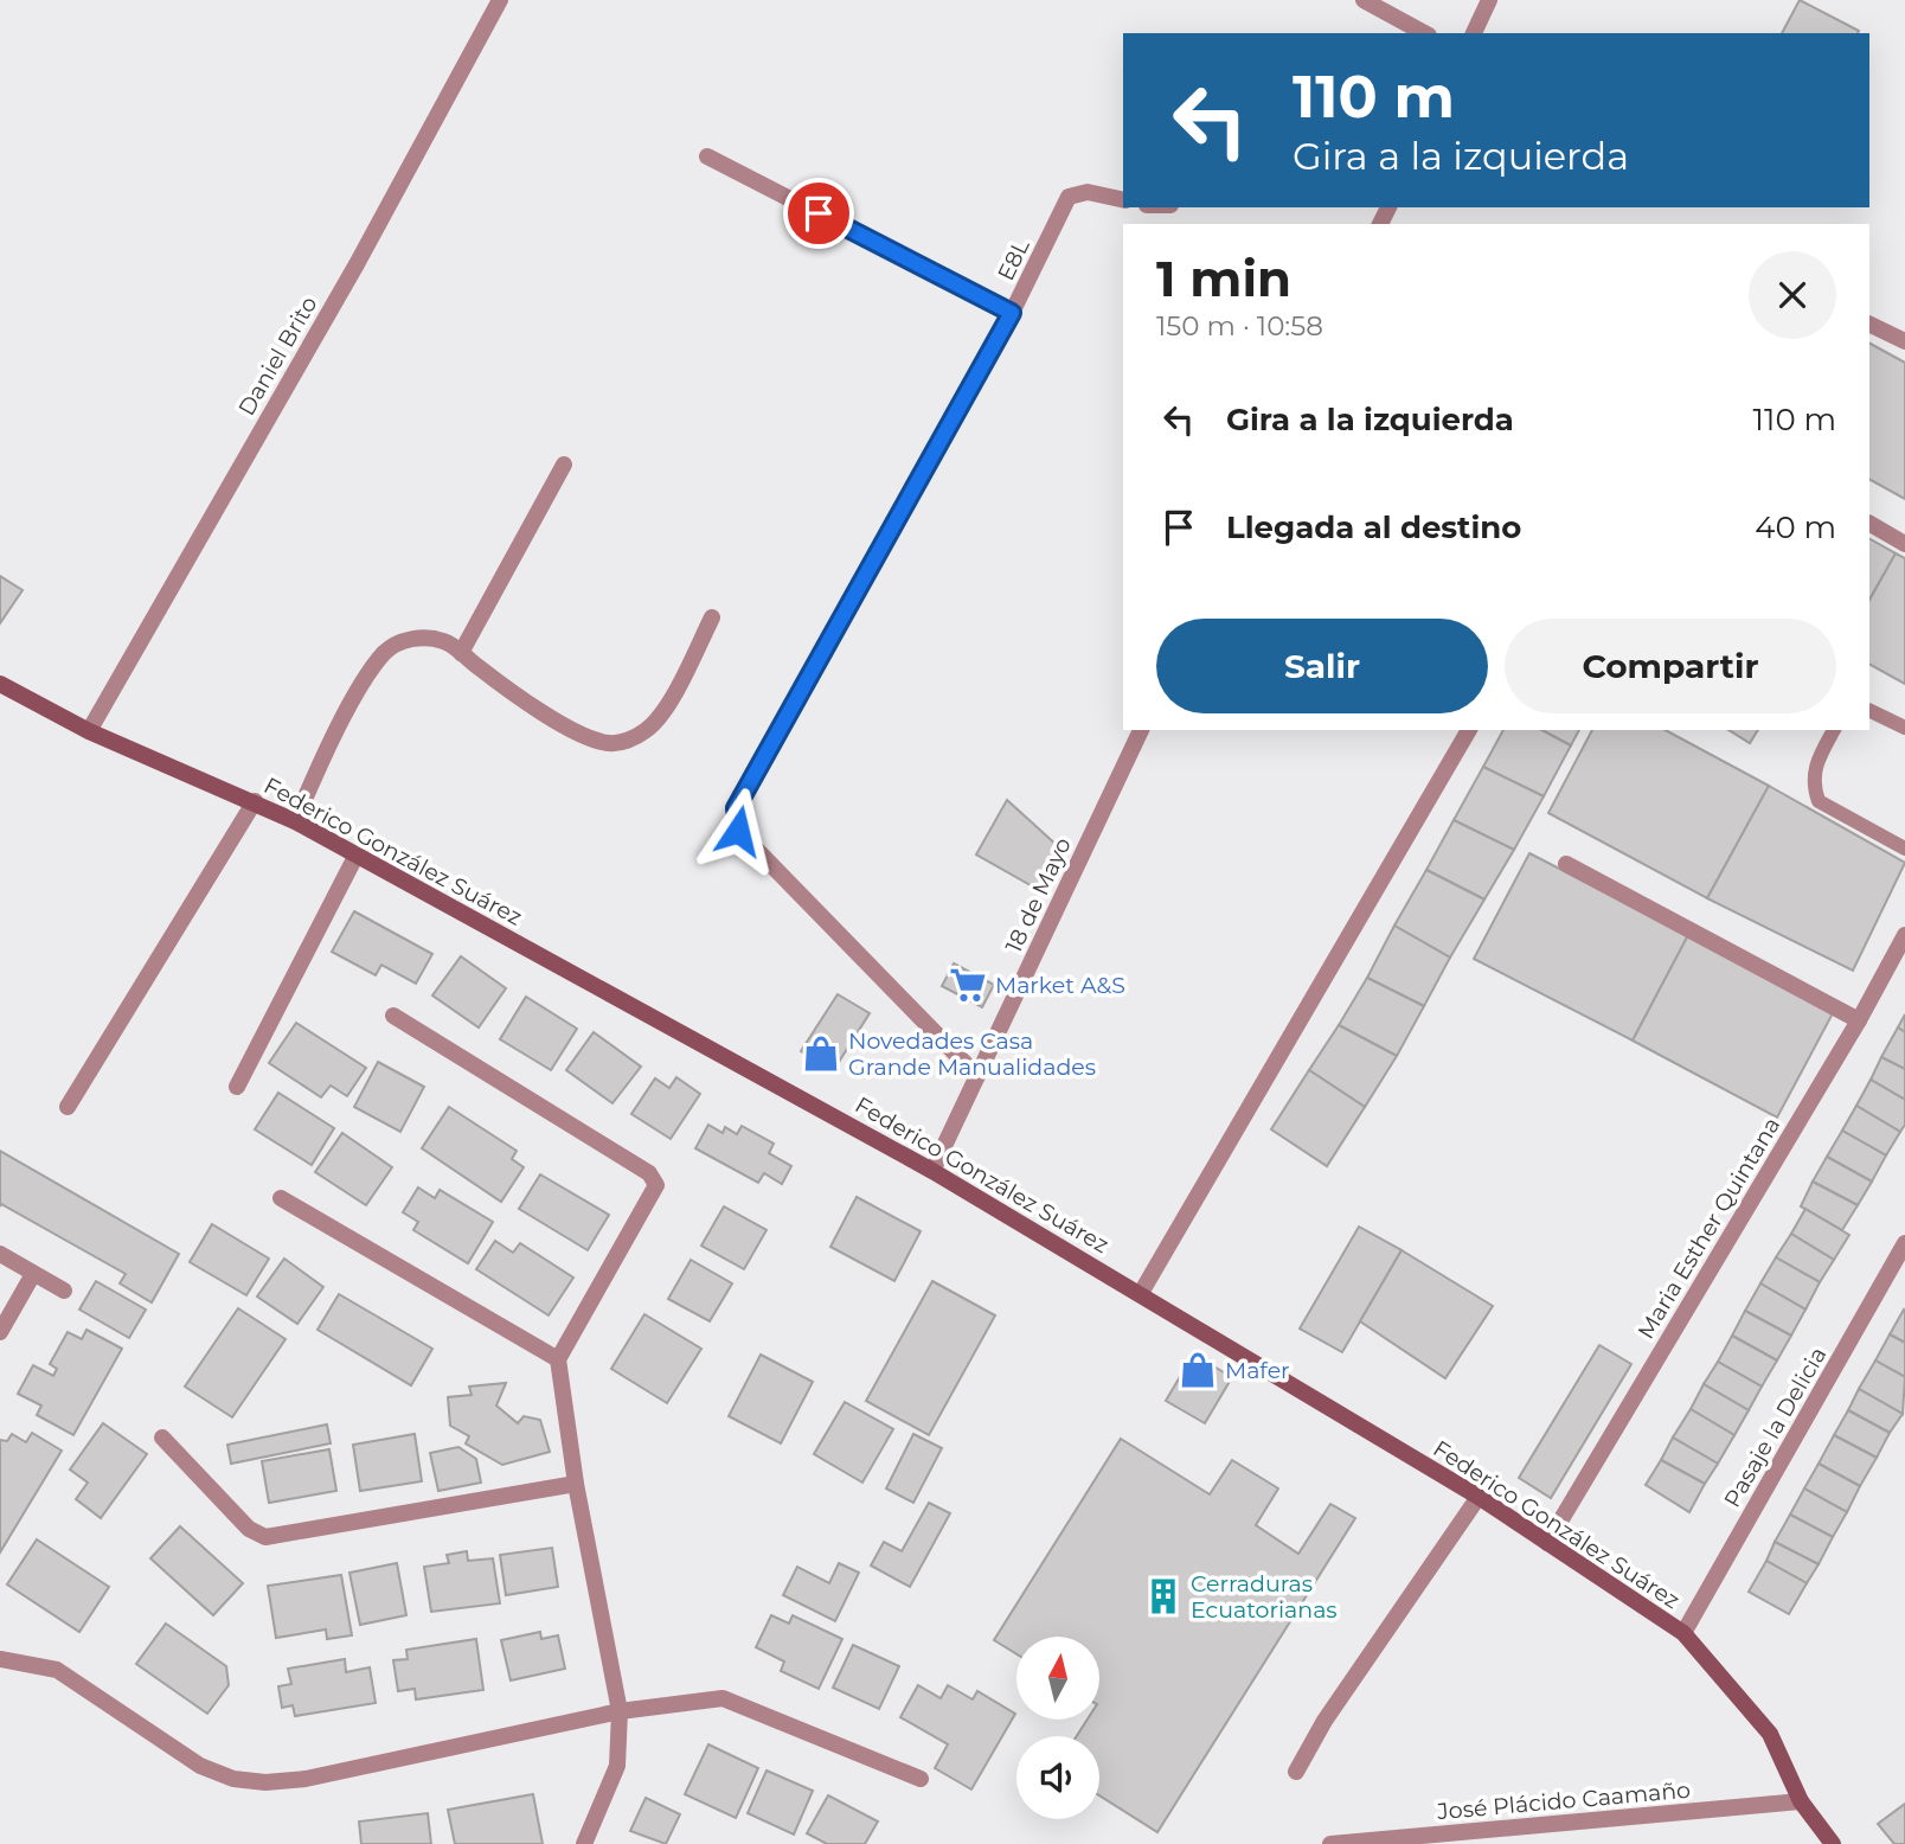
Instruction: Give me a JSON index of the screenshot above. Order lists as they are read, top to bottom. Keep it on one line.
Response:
{"streets":{"street":["E8L","Daniel Brito","Federico González Suárez","18 de Mayo","Maria Esther Quintana","Pasaje la Delicia","José Plácido Caamaño"]},"crossings":[["E8L","18 de Mayo"],["Daniel Brito","Federico González Suárez"],["Federico González Suárez","18 de Mayo"],["Federico González Suárez","Maria Esther Quintana"],["Federico González Suárez","Pasaje la Delicia"],["Federico González Suárez","José Plácido Caamaño"]],"places":{"supermarket":["Market A&S"],"shop":["Novedades Casa Grande Manualidades","Mafer"],"building":["Cerraduras Ecuatorianas"]},"north":"top","page":{"turn":["110 m","Gira a la izquierda"],"heading":["1 min","150 m · 10:58"],"list":[{"name":"Gira a la izquierda","value":"110 m"},{"name":"Llegada al destino","value":"40 m"}],"buttons":["Salir","Compartir"]}}
